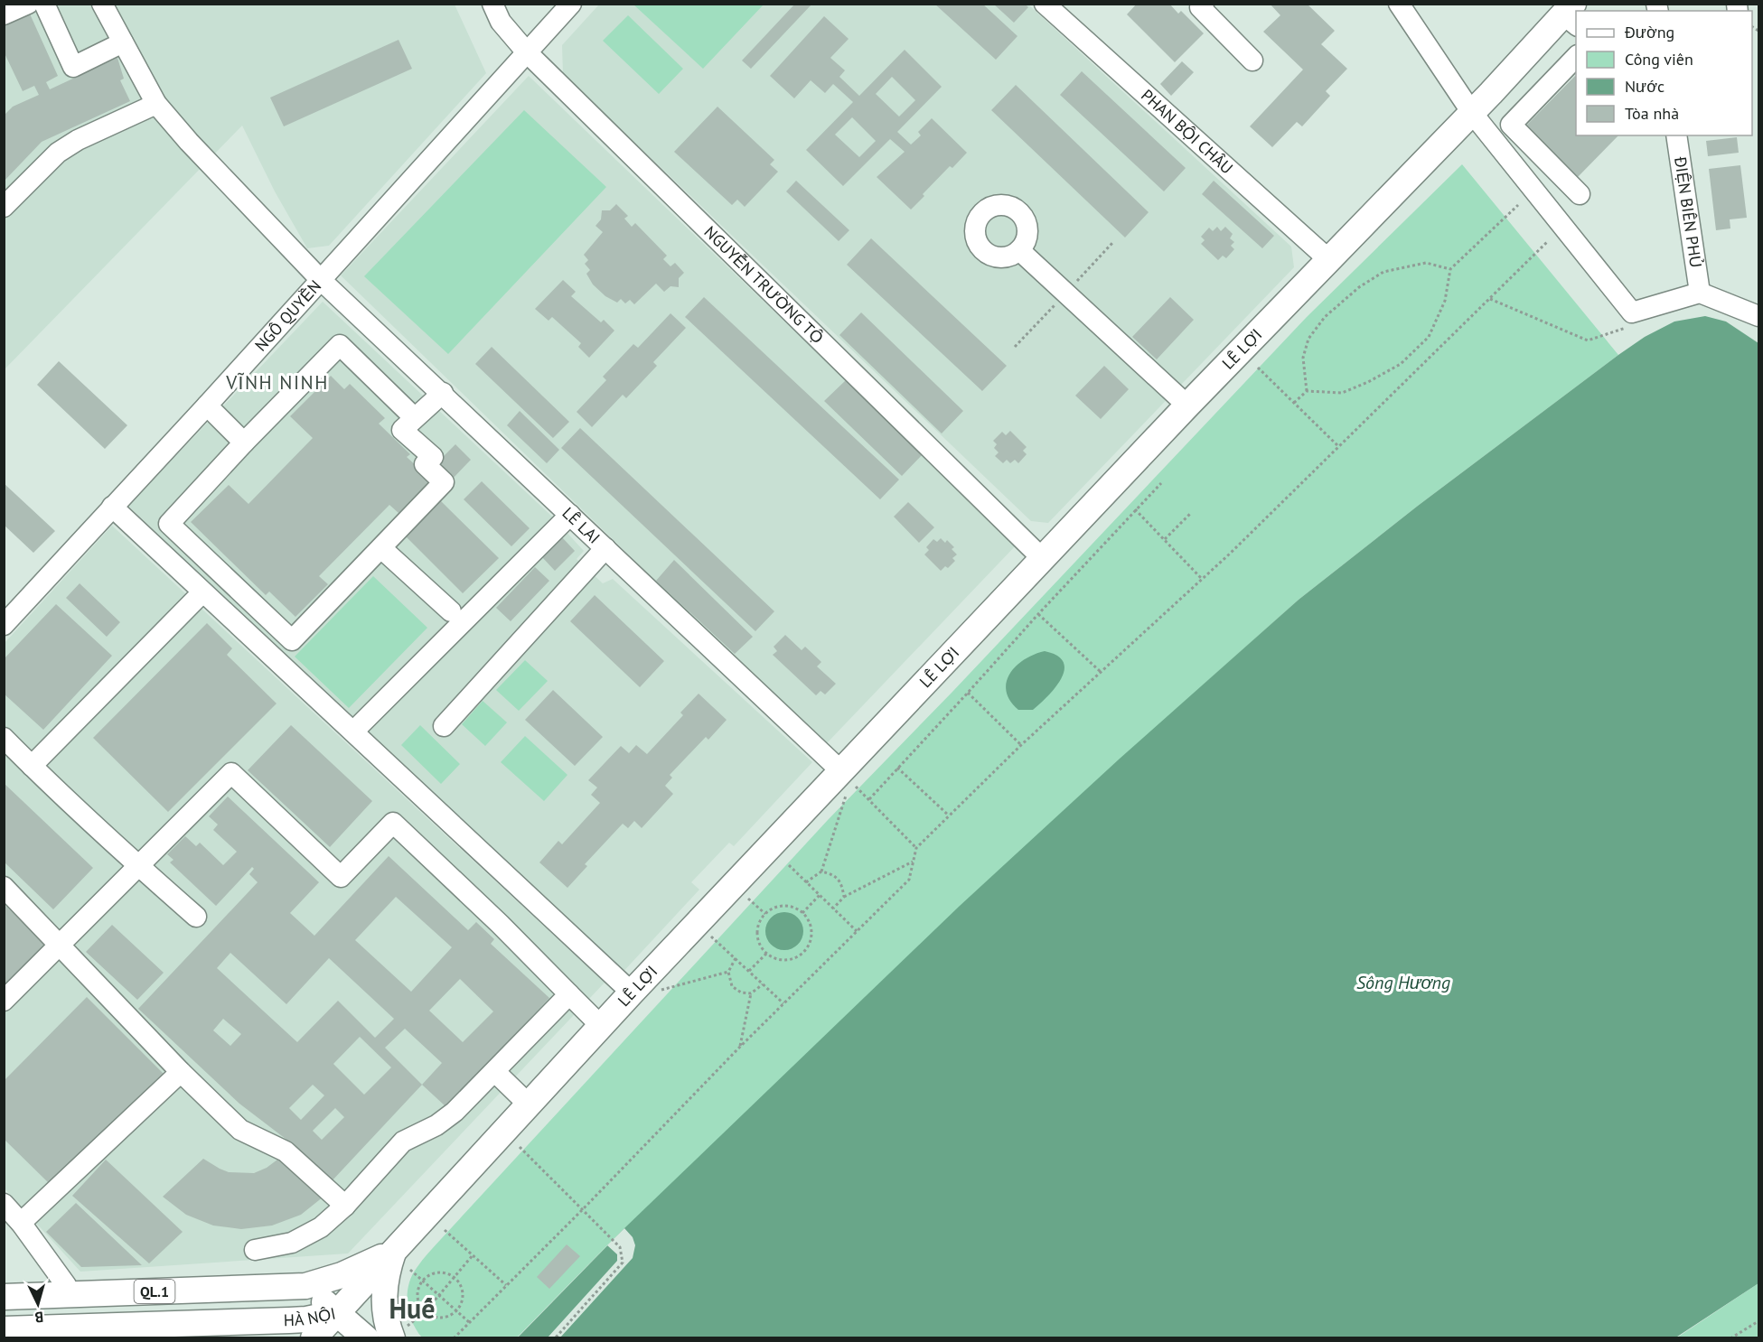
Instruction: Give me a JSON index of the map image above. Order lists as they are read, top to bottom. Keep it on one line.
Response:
{"streets":{"main road":["LÊ LỢI","QL.1","HÀ NỘI"],"street":["PHAN BỘI CHÂU","ĐIỆN BIÊN PHỦ","NGUYỄN TRƯỜNG TỘ","NGÔ QUYỀN","LÊ LAI"]},"crossings":[["PHAN BỘI CHÂU","LÊ LỢI"],["NGUYỄN TRƯỜNG TỘ","NGÔ QUYỀN"],["NGUYỄN TRƯỜNG TỘ","LÊ LỢI"],["NGÔ QUYỀN","LÊ LAI"],["LÊ LỢI","LÊ LAI"],["LÊ LỢI","HÀ NỘI"]],"districts":["VĨNH NINH","Huế"],"water":["Sông Hương"],"legend":["Đường","Công viên","Nước","Tòa nhà"],"north":"bottom"}
